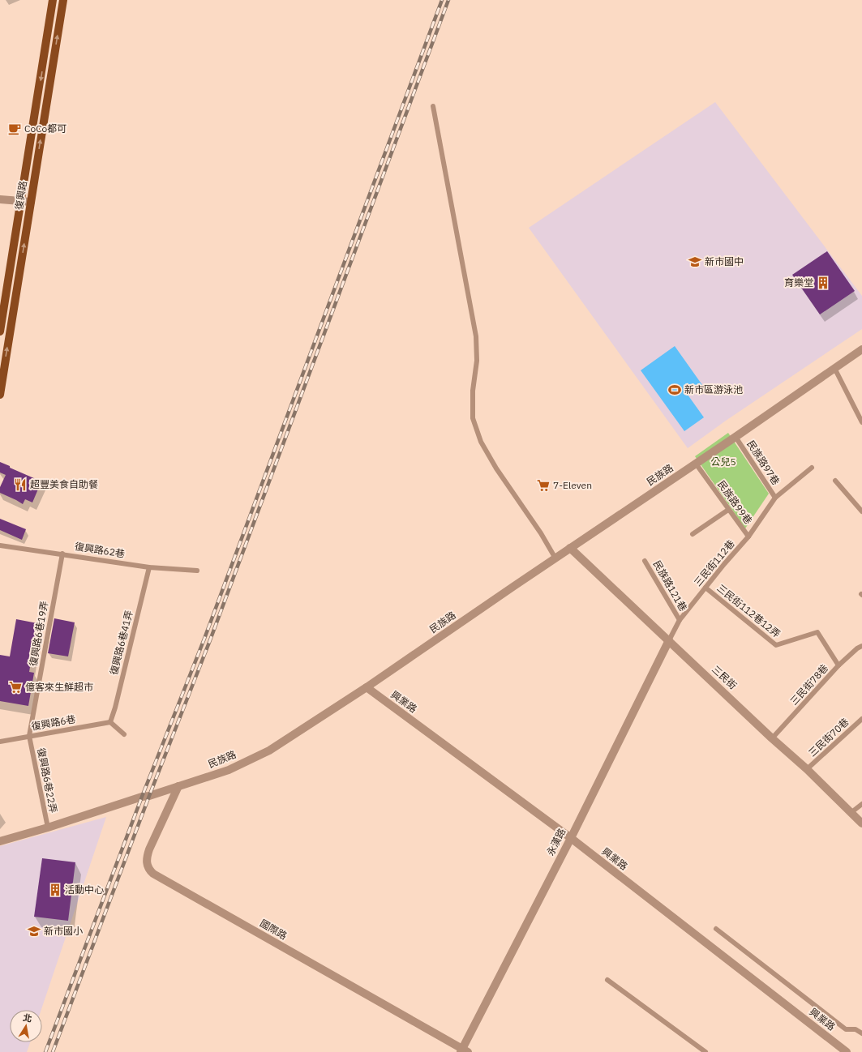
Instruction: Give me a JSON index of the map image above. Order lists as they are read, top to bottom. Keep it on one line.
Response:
{"streets":{"main road":["復興路"],"street":["民族路","三民街","興業路","永漢路","國際路"],"lane":["民族路97巷","民族路99巷","復興路62巷","三民街112巷","民族路121巷","三民街112巷12弄","復興路6巷19弄","復興路6巷41弄","三民街78巷","復興路6巷","三民街70巷","復興路6巷22弄"]},"crossings":[["民族路97巷","民族路"],["民族路97巷","三民街112巷"],["民族路","民族路99巷"],["民族路","三民街"],["民族路","興業路"],["民族路","復興路6巷22弄"],["民族路","國際路"],["民族路99巷","三民街112巷"],["復興路62巷","復興路6巷19弄"],["復興路62巷","復興路6巷41弄"],["三民街112巷","民族路121巷"],["三民街112巷","三民街112巷12弄"],["三民街112巷","三民街"],["三民街112巷","永漢路"],["三民街112巷12弄","三民街78巷"],["復興路6巷19弄","復興路6巷"],["復興路6巷19弄","復興路6巷22弄"],["復興路6巷41弄","復興路6巷"],["三民街","三民街78巷"],["三民街","三民街70巷"],["三民街","永漢路"],["興業路","永漢路"],["復興路6巷","復興路6巷22弄"],["永漢路","國際路"]],"parks":["公兒5"],"places":{"cafe":["CoCo都可"],"school or university":["新市國中","新市國小"],"building":["育樂堂","活動中心"],"sports":["新市區游泳池"],"restaurant":["超豐美食自助餐"],"supermarket":["7-Eleven","億客來生鮮超市"]},"north":"top"}
